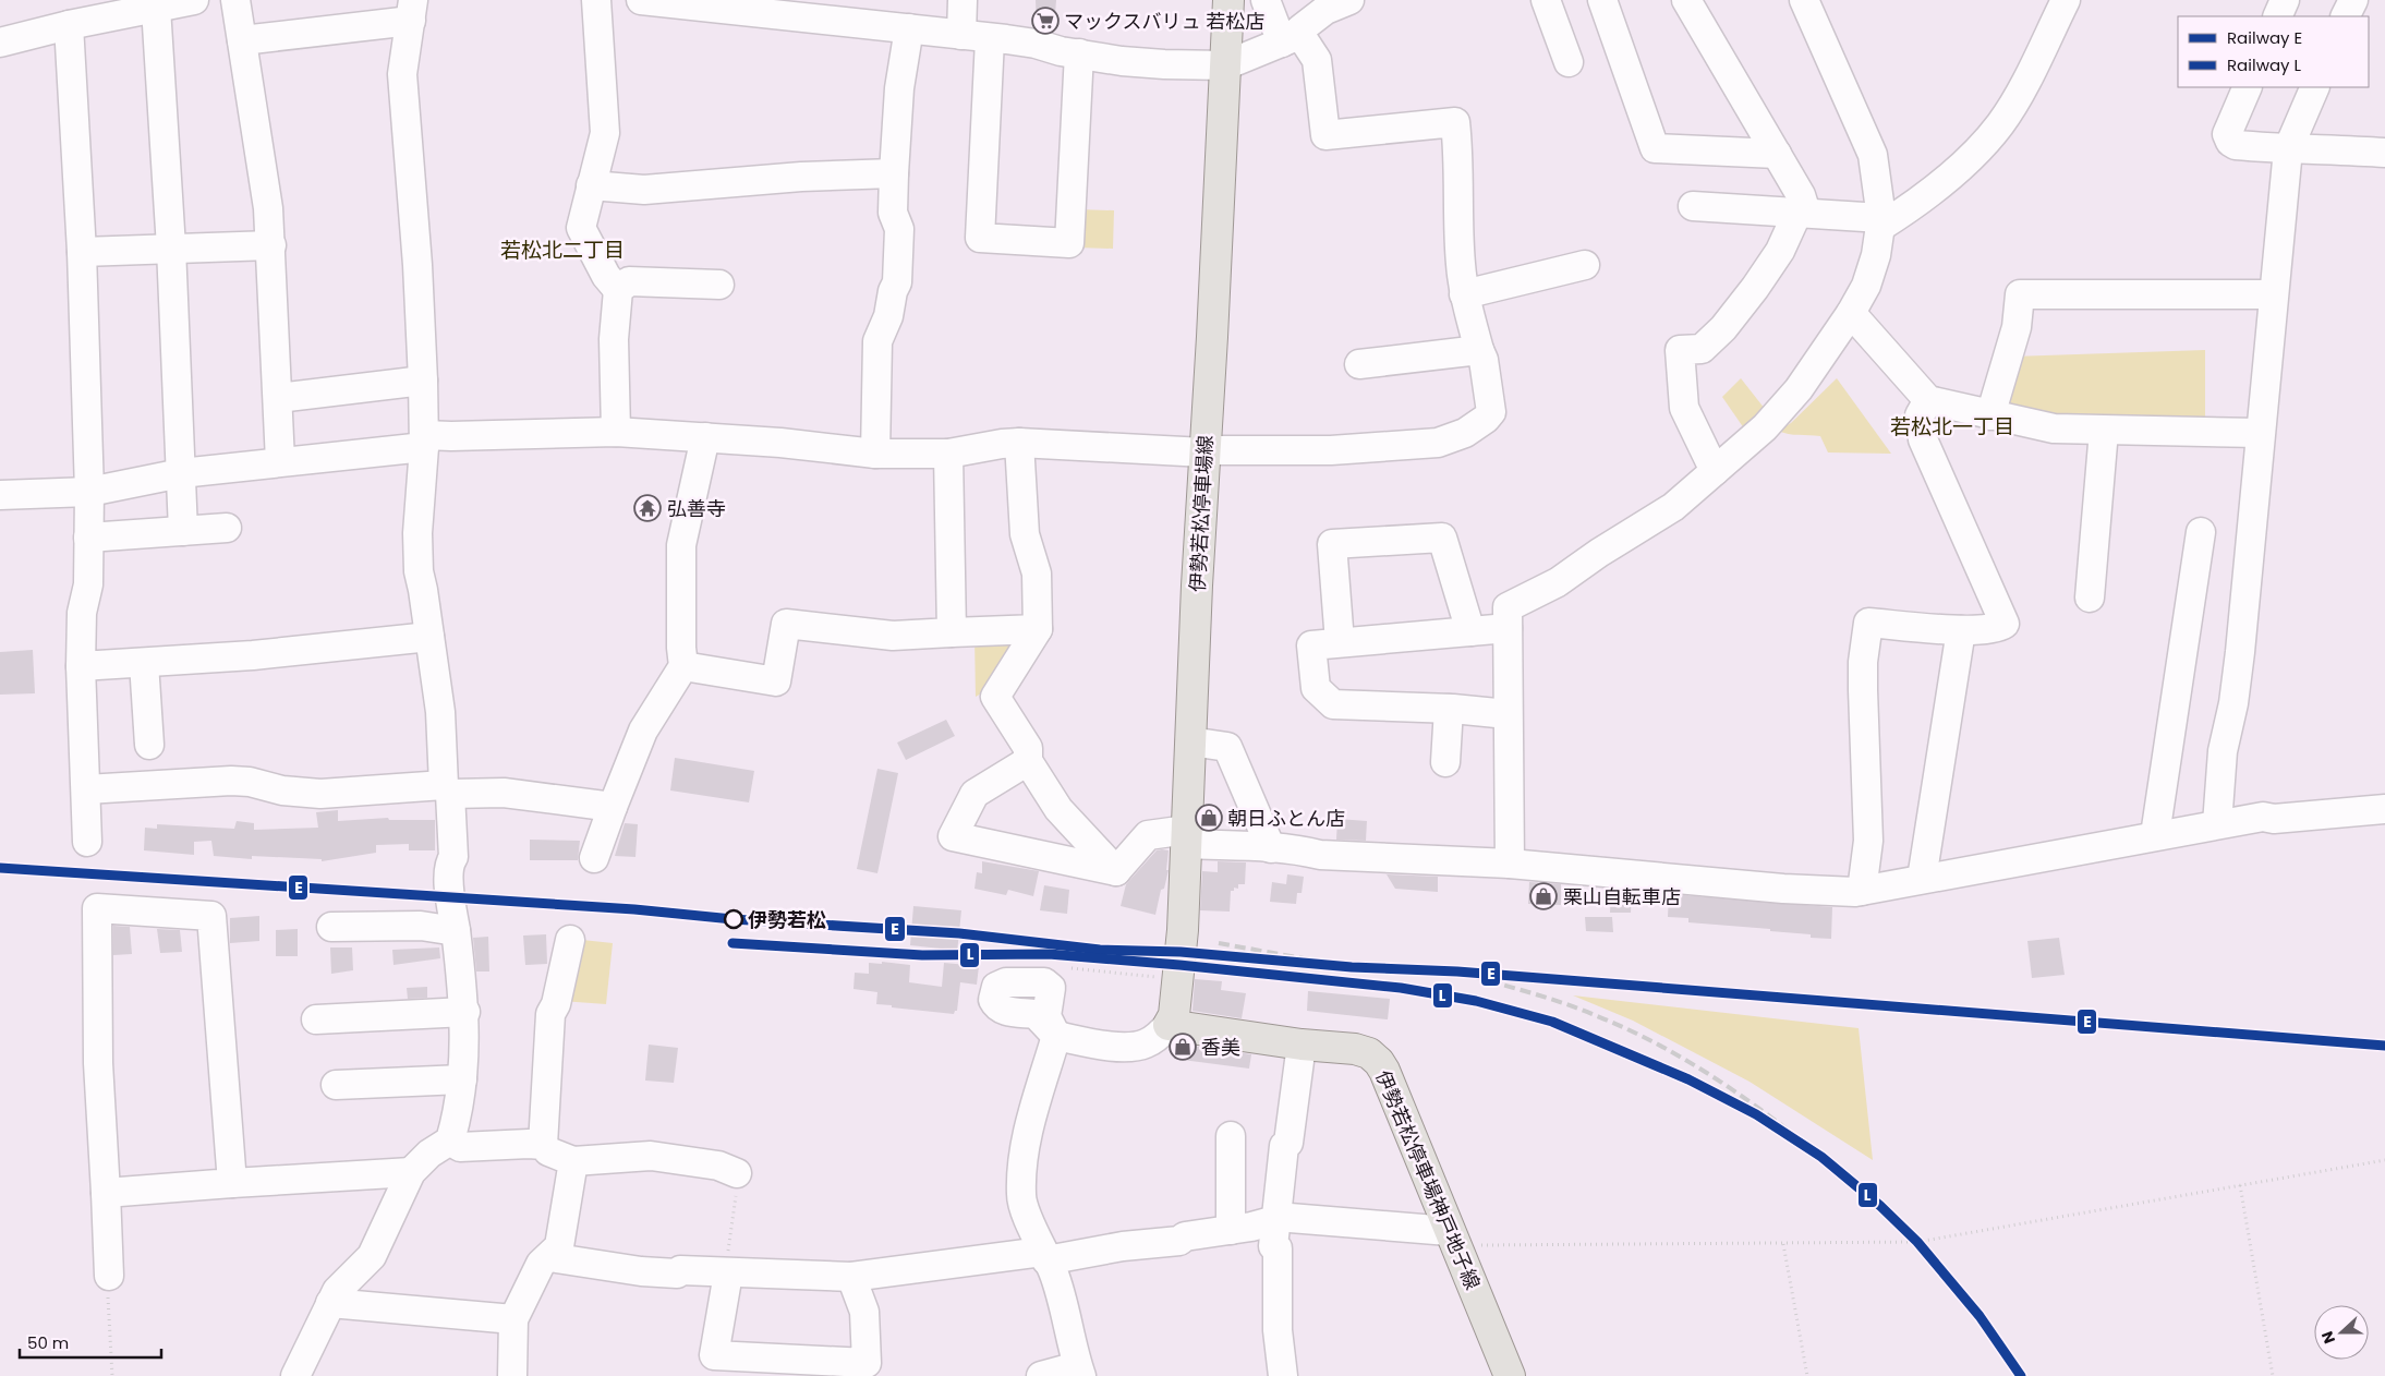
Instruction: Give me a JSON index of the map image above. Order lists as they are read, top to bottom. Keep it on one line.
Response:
{"streets":{"main road":["伊勢若松停車場線","伊勢若松停車場神戸地子線"]},"crossings":[["伊勢若松停車場線","伊勢若松停車場神戸地子線"]],"districts":["若松北二丁目","若松北一丁目"],"places":{"supermarket":["マックスバリュ 若松店"],"temple":["弘善寺"],"shop":["朝日ふとん店","栗山自転車店","香美"],"other":["伊勢若松"]},"lines":["rail line E","rail line L"],"legend":["Railway E","Railway L"],"scale_bar":"50 m","north":"left"}
